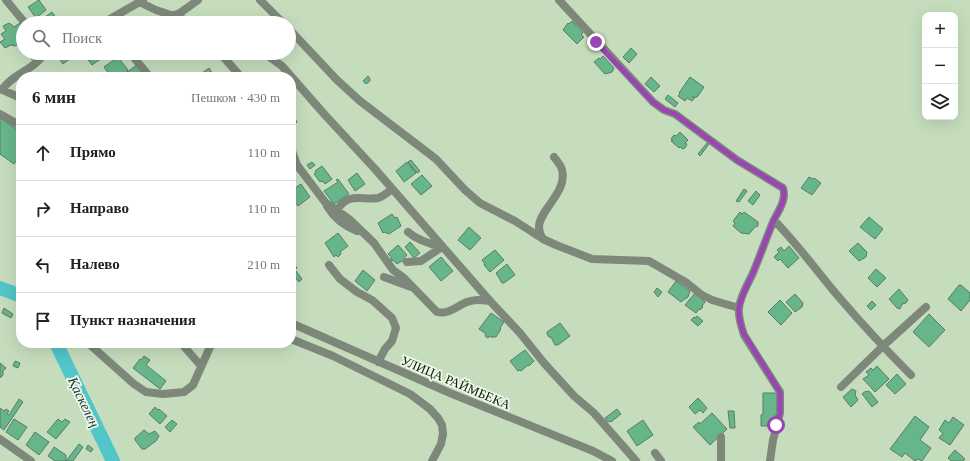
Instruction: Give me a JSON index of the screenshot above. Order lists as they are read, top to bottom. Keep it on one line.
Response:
{"streets":{"street":["УЛИЦА РАЙМБЕКА"]},"water":["Қаскелең"],"page":{"map_buttons":["+","−"],"search":"Поиск","heading":["6 мин","Пешком · 430 m"],"list":[["Прямо","110 m"],["Направо","110 m"],["Налево","210 m"],"Пункт назначения"]}}
